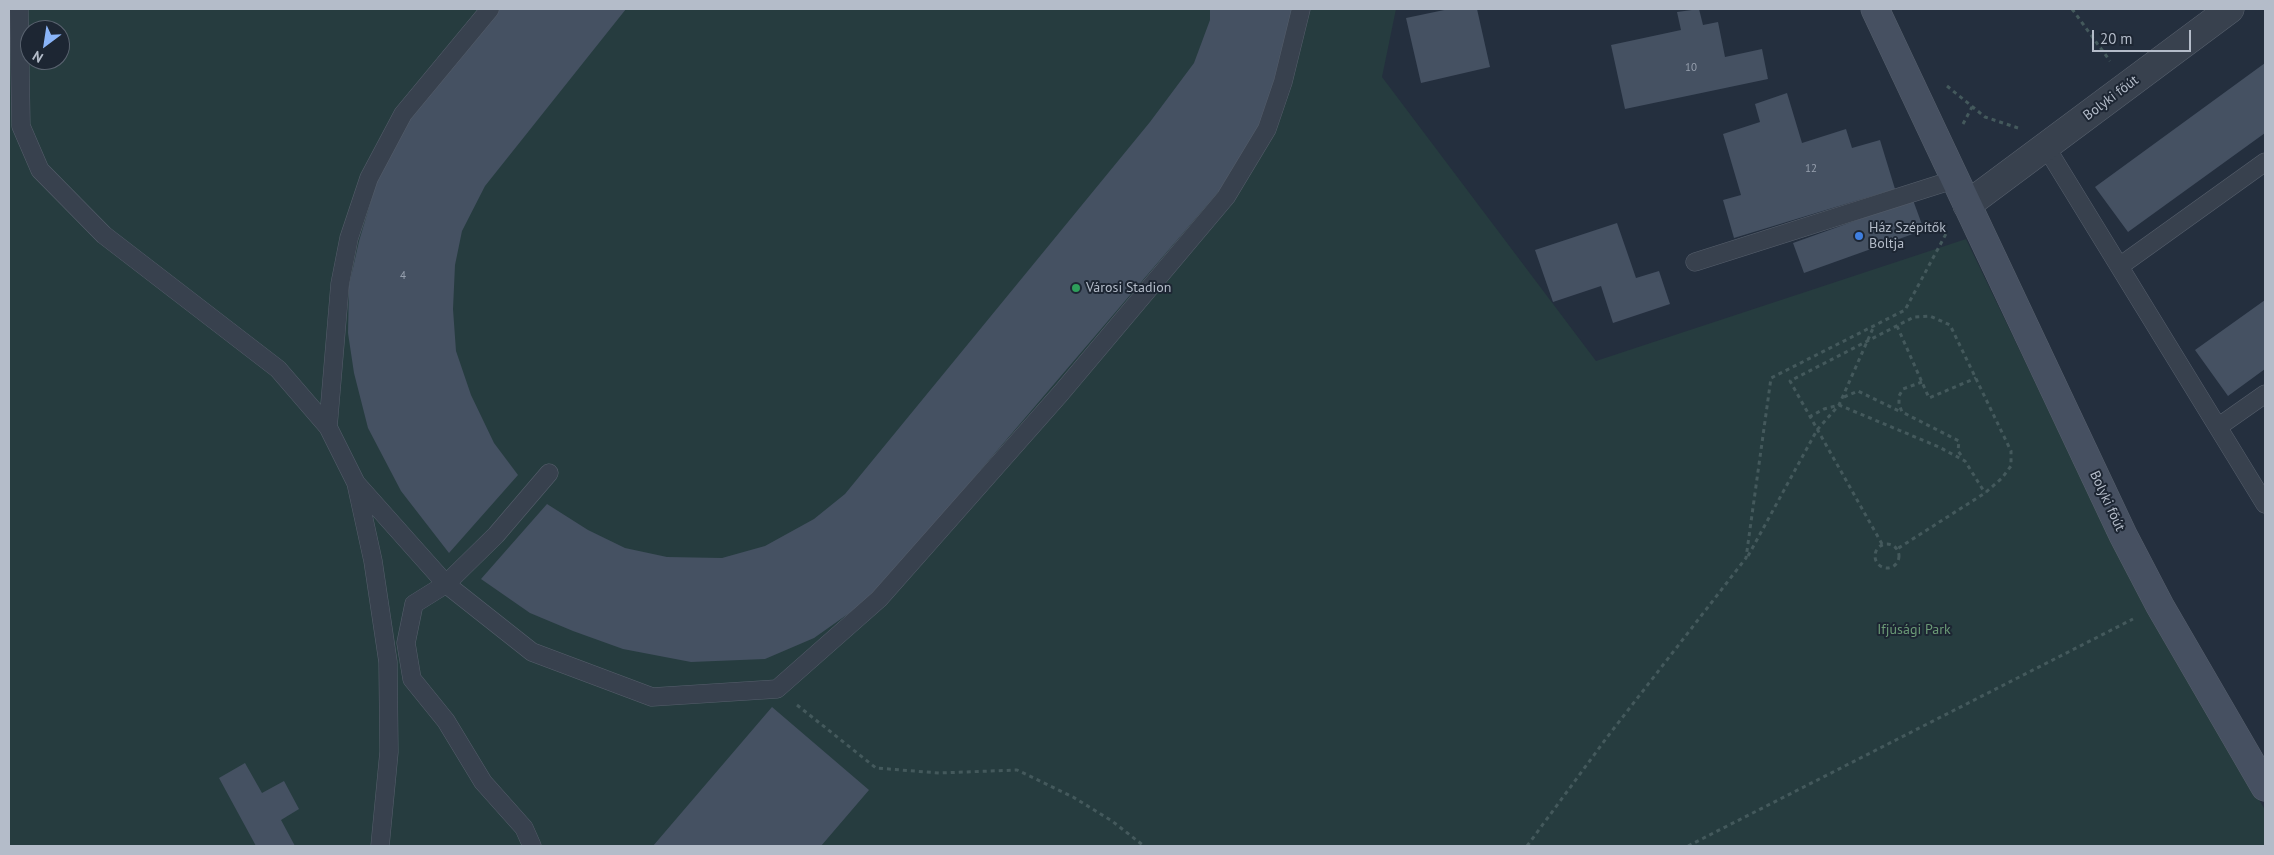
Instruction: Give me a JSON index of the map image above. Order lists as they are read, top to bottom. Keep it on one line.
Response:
{"streets":{"main road":["Bolyki főút"]},"parks":["Ifjúsági Park"],"places":["Ház Szépítők Boltja","Városi Stadion"],"house_numbers":["10","12","4"],"scale_bar":"20 m","north":"bottom left"}
